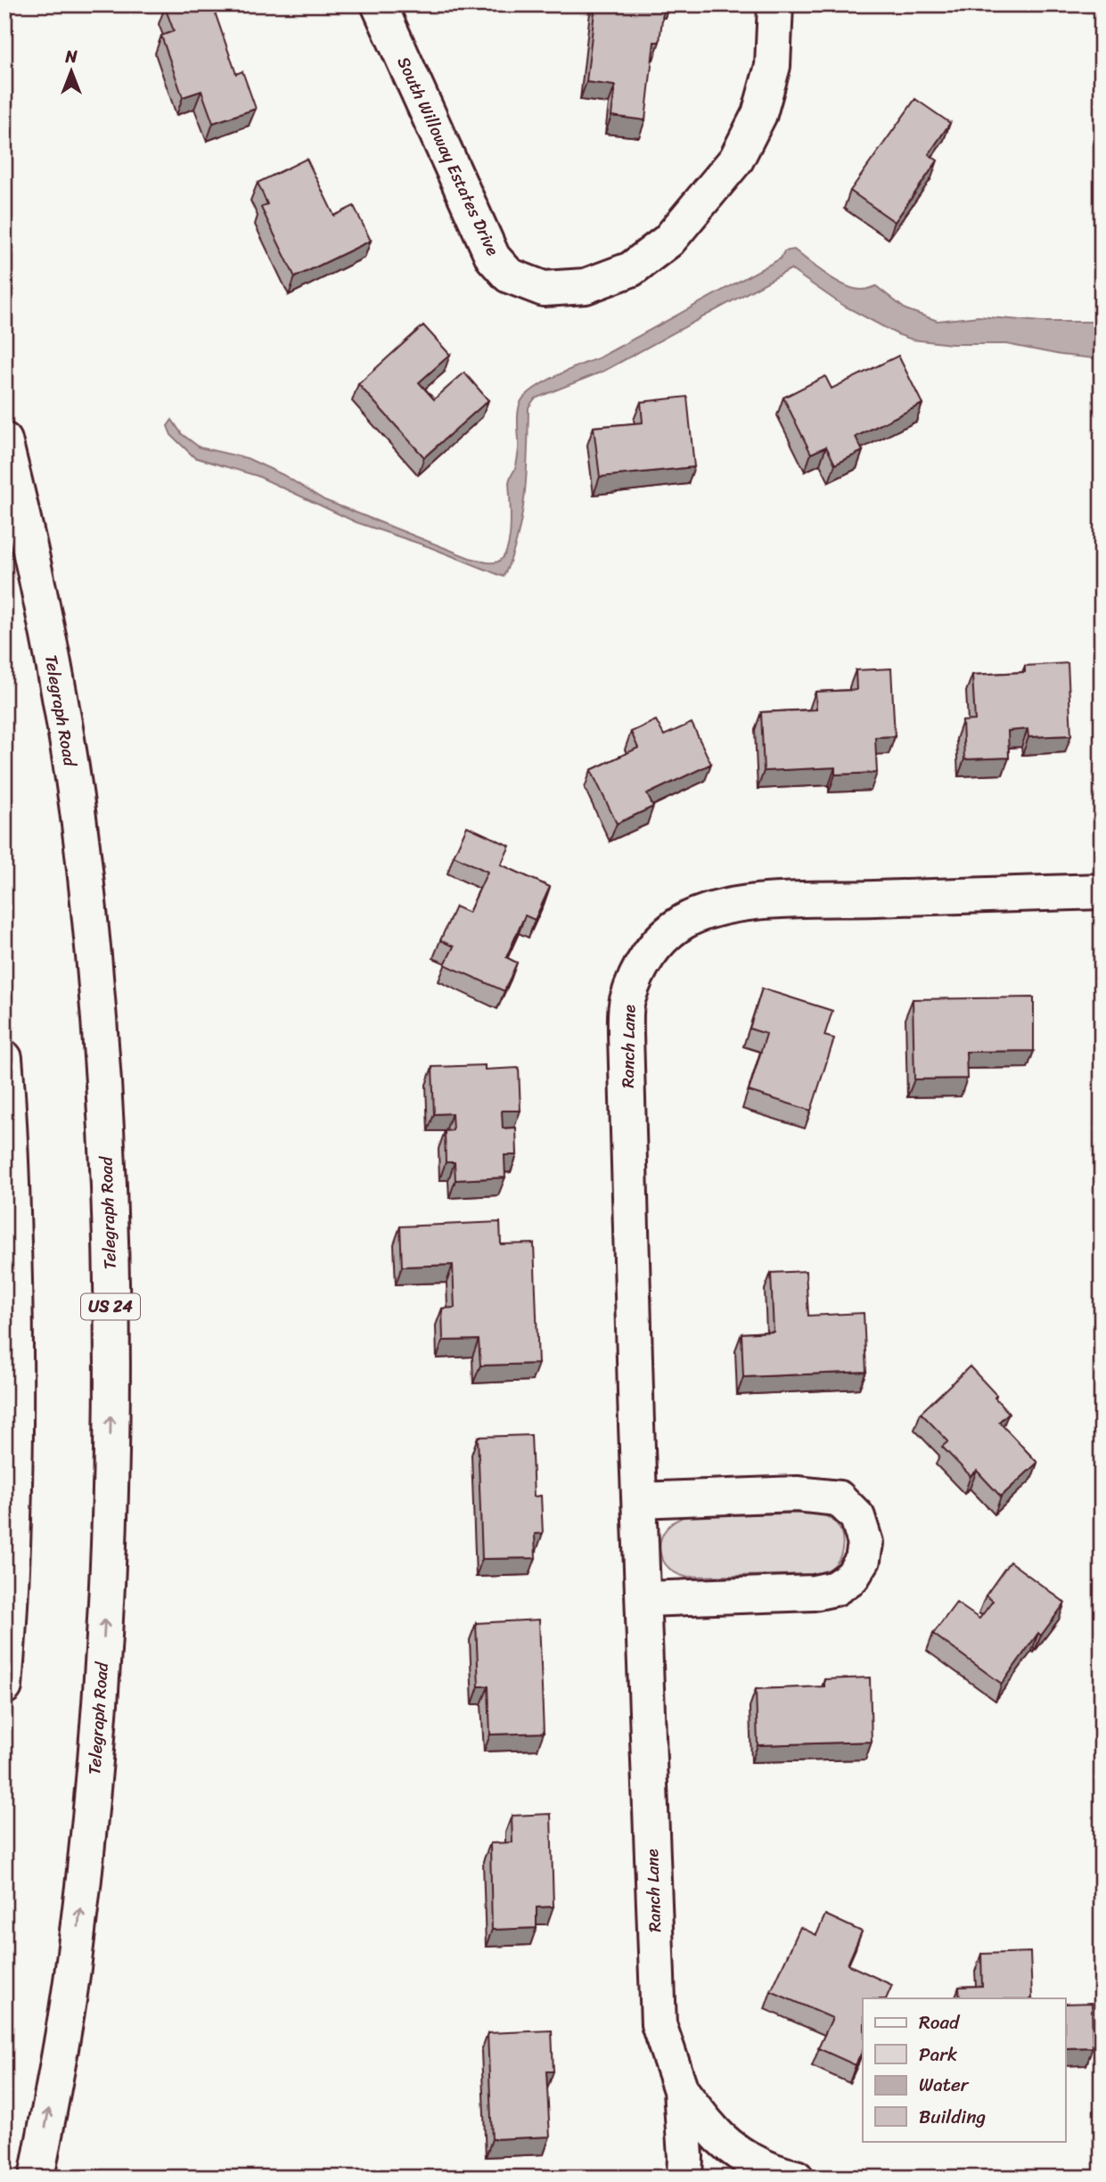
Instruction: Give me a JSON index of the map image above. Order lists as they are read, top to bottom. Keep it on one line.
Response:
{"streets":{"main road":["South Willoway Estates Drive","Telegraph Road","Ranch Lane","US 24"]},"legend":["Road","Park","Water","Building"],"north":"top"}
